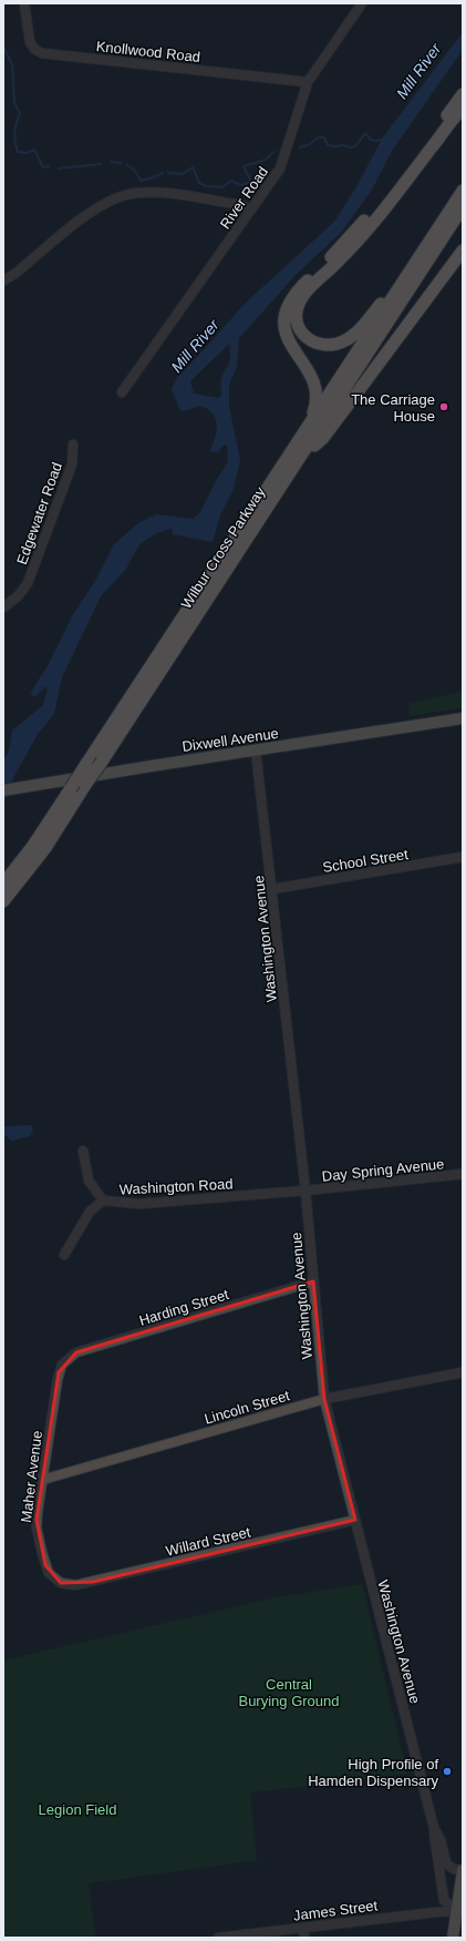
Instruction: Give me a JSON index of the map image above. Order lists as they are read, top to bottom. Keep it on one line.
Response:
{"streets":{"highway":["Wilbur Cross Parkway"],"main road":["Dixwell Avenue"],"street":["Knollwood Road","River Road","Edgewater Road","School Street","Washington Avenue","Day Spring Avenue","Washington Road","Harding Street","Lincoln Street","Maher Avenue","Willard Street","James Street"]},"crossings":[["Knollwood Road","River Road"],["Dixwell Avenue","Washington Avenue"],["School Street","Washington Avenue"],["Washington Avenue","Day Spring Avenue"],["Washington Avenue","Washington Road"],["Washington Avenue","Harding Street"],["Washington Avenue","Lincoln Street"],["Washington Avenue","Willard Street"],["Washington Avenue","James Street"],["Day Spring Avenue","Washington Road"],["Harding Street","Maher Avenue"],["Lincoln Street","Maher Avenue"],["Maher Avenue","Willard Street"]],"water":["Mill River"],"parks":["Central Burying Ground","Legion Field"],"places":["The Carriage House","High Profile of Hamden Dispensary"]}
